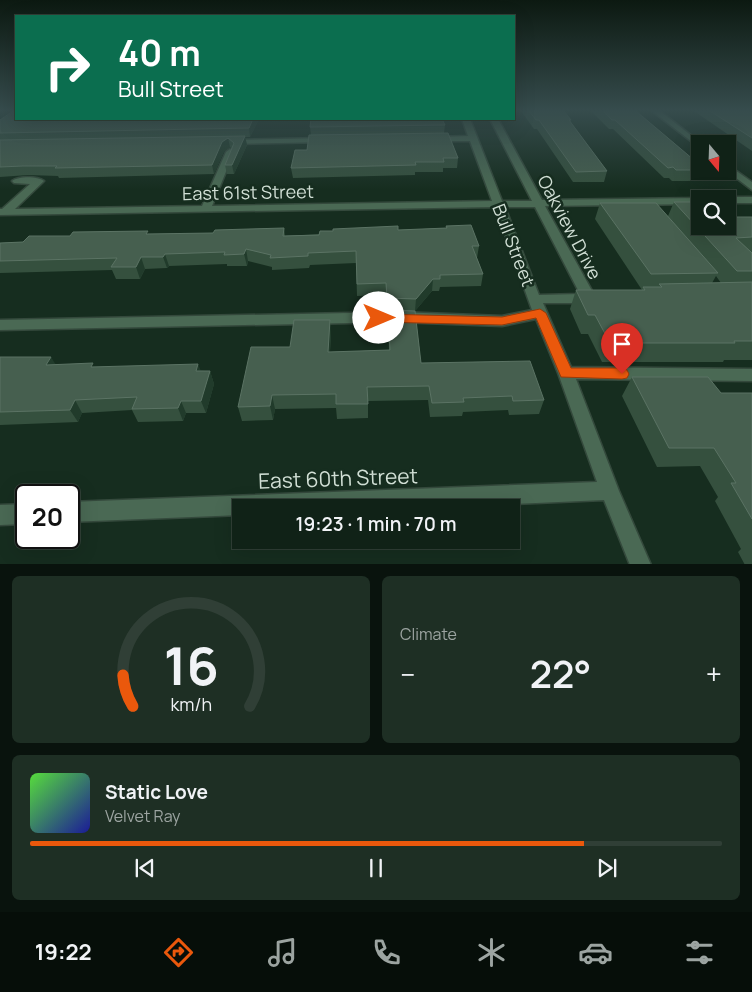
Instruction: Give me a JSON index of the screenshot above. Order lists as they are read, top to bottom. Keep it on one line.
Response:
{"streets":{"street":["East 61st Street","Oakview Drive","Bull Street","East 60th Street"]},"crossings":[["East 61st Street","Oakview Drive"],["East 61st Street","Bull Street"],["Oakview Drive","Bull Street"],["Bull Street","East 60th Street"]],"north":"bottom","page":{"turn":["40 m","Bull Street"],"limit":"20","trip":"19:23 · 1 min · 70 m","tile":"Climate","heat":["−","22°","+"],"song":["Static Love","Velvet Ray"],"tabs":"19:22","gauge":["16","km/h"]}}
